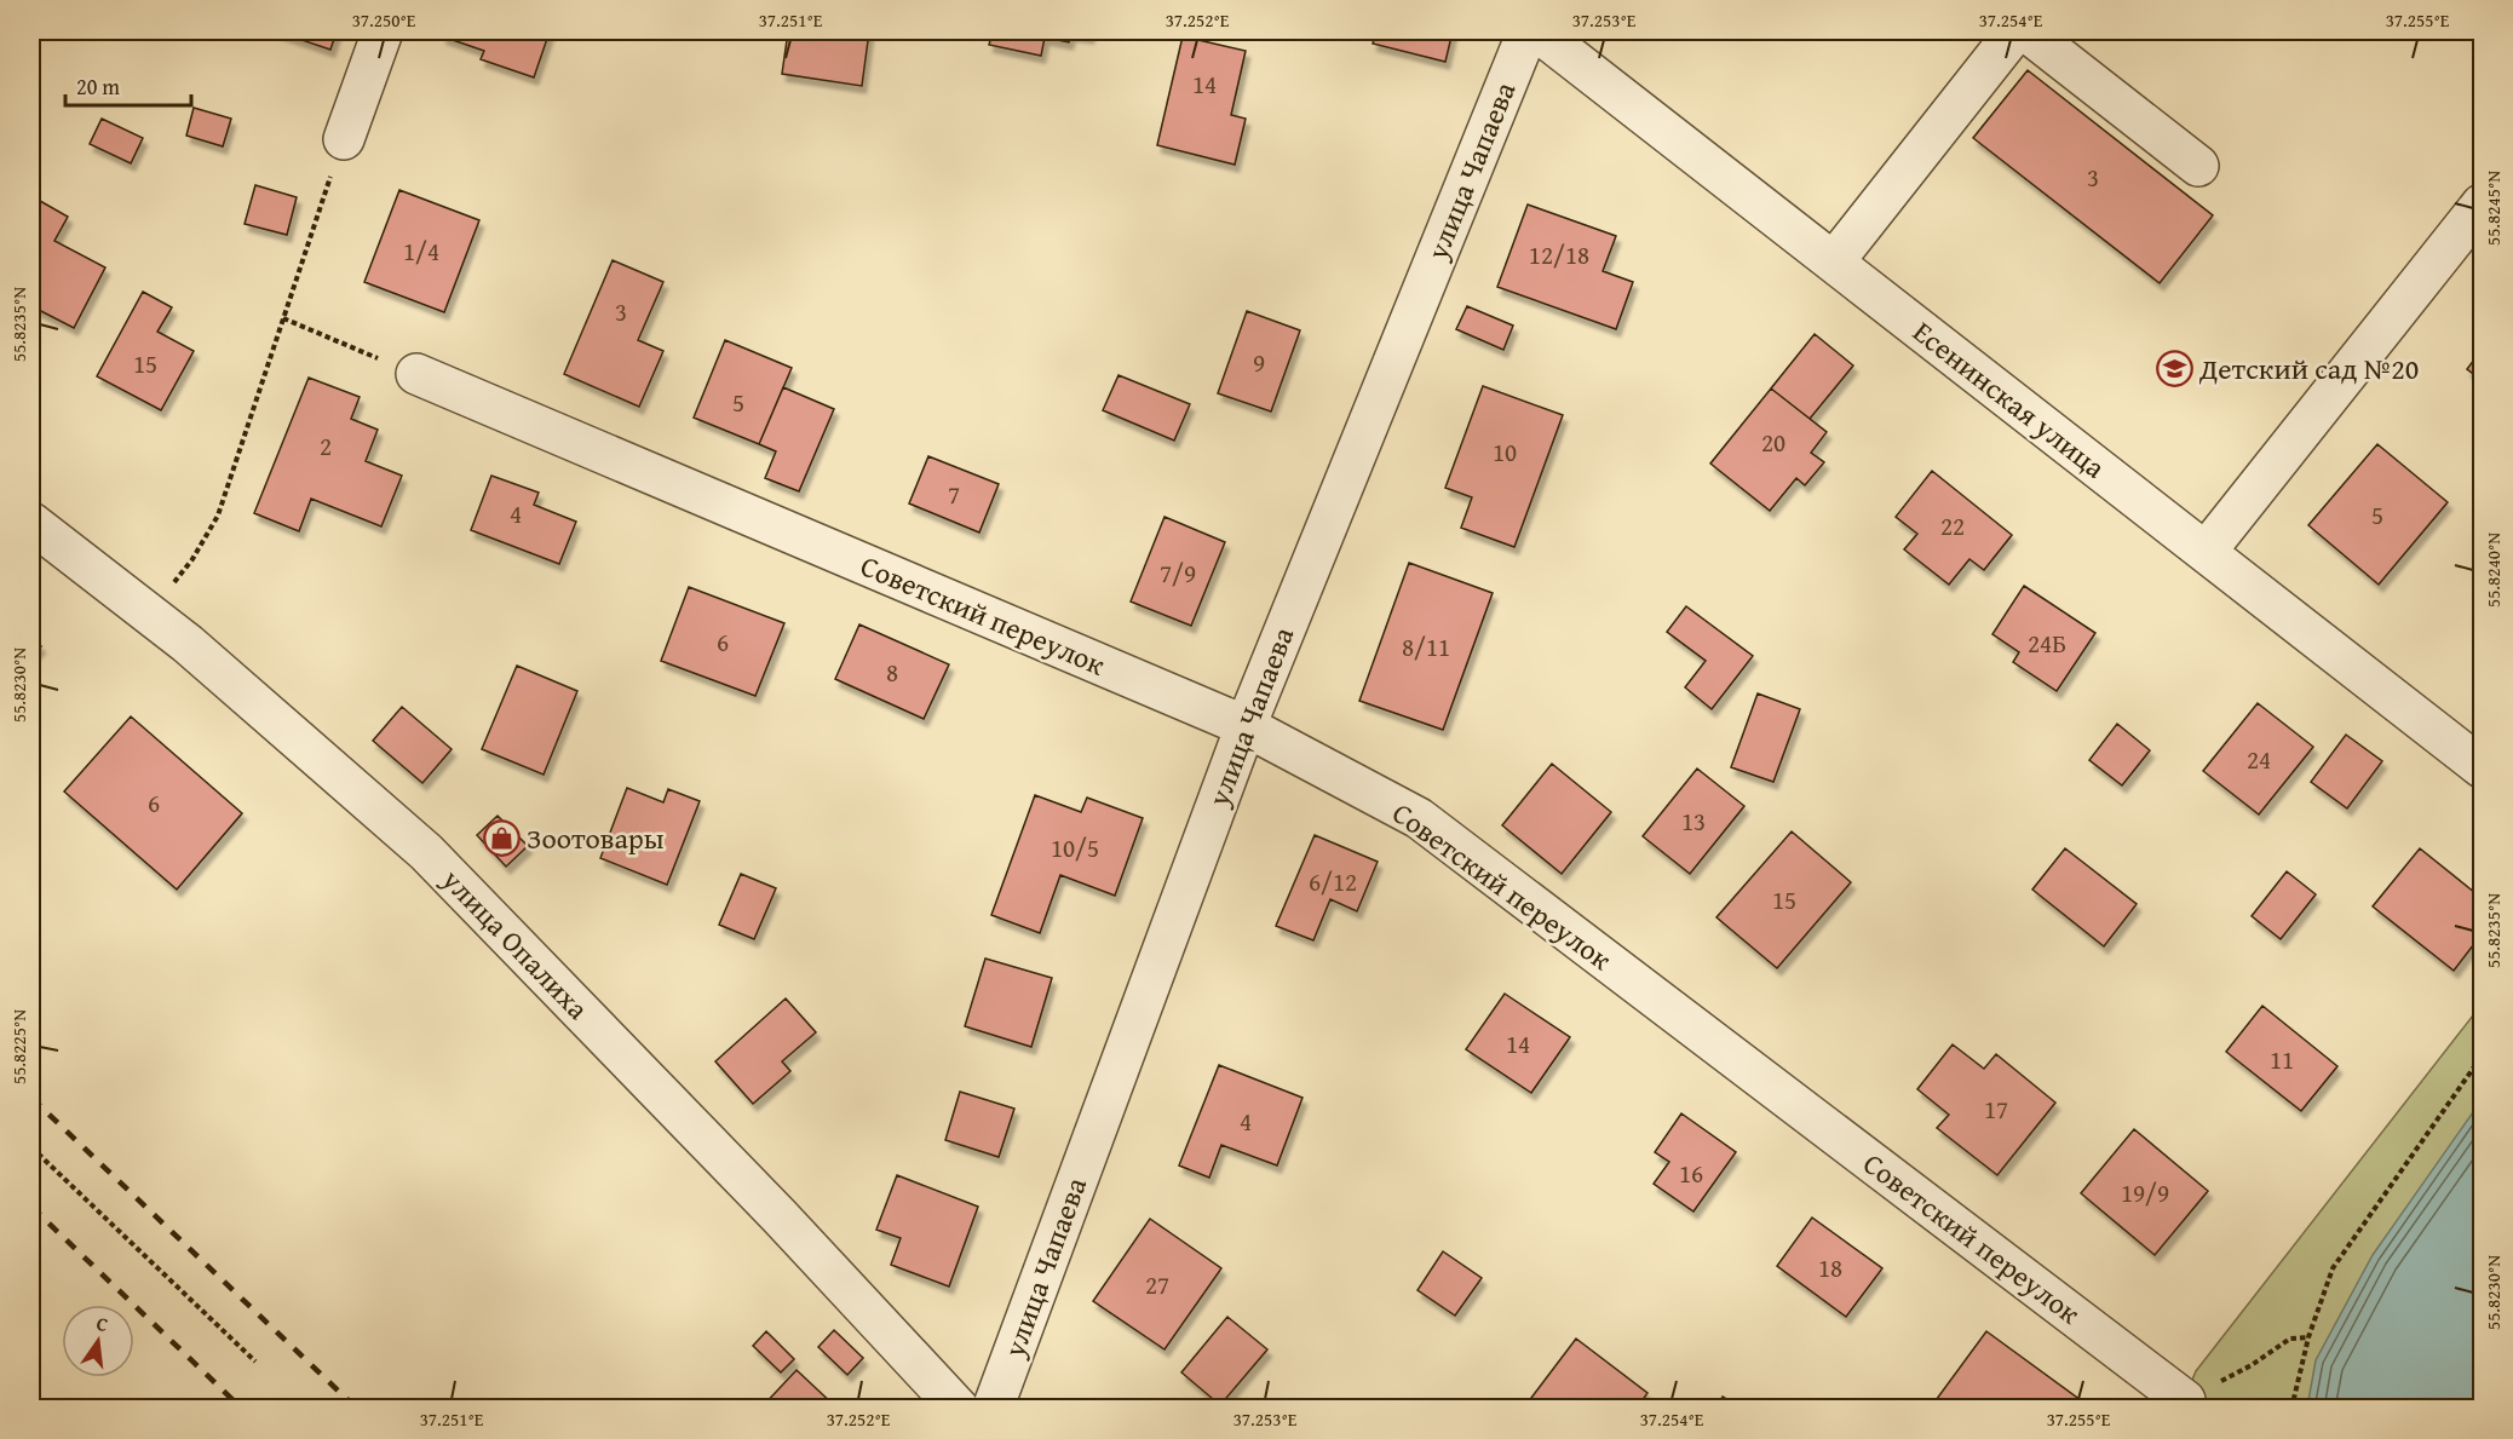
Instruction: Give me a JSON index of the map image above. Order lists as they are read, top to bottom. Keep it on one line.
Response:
{"streets":{"street":["улица Чапаева","Есенинская улица","Советский переулок","улица Опалиха"]},"crossings":[["улица Чапаева","Советский переулок"]],"places":{"school or university":["Детский сад №20"],"shop":["Зоотовары"]},"house_numbers":["14","3","1/4","12/18","3","9","15","5","20","2","10","7","4","5","22","7/9","6","24Б","8/11","8","24","6","13","10/5","6/12","15","14","11","17","4","16","19/9","18","27"],"scale_bar":"20 m","north":"top","coordinates":["37.250°E","37.251°E","37.252°E","37.253°E","37.254°E","37.255°E","55.8245°N","55.8235°N","55.8240°N","55.8230°N","55.8225°N"]}
